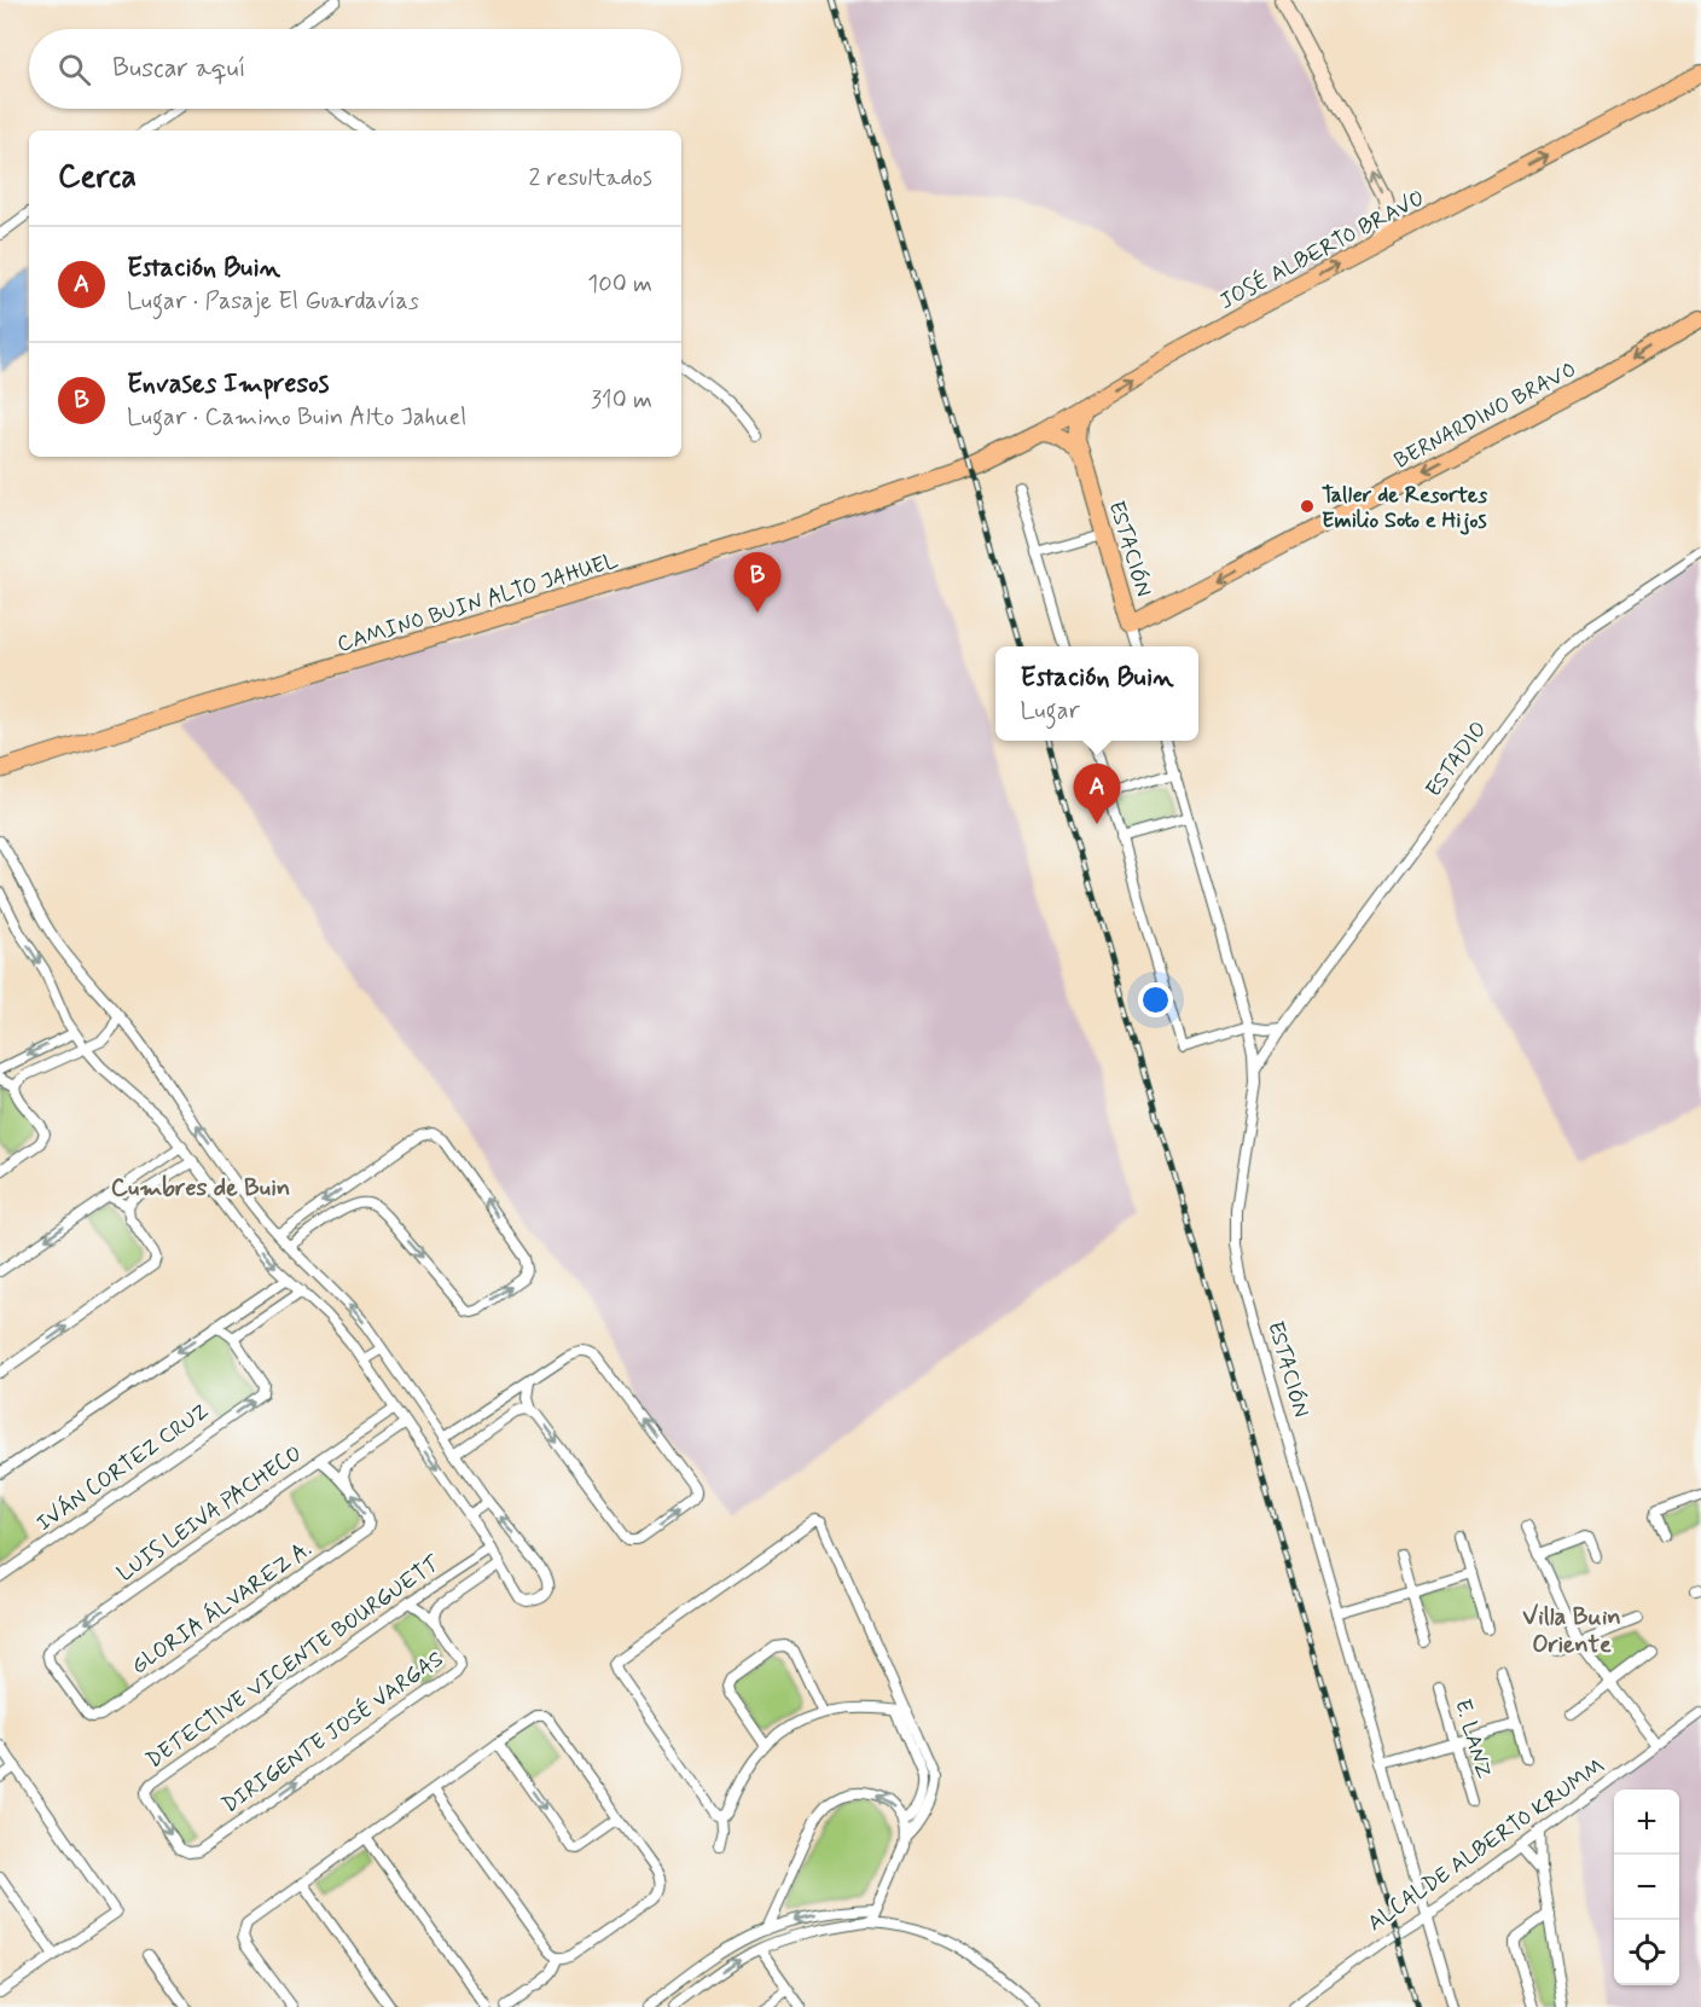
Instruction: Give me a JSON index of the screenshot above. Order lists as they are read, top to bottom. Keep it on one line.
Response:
{"streets":{"main road":["JOSÉ ALBERTO BRAVO","BERNARDINO BRAVO","ESTACIÓN","CAMINO BUIN ALTO JAHUEL"],"street":["ESTADIO","IVÁN CORTEZ CRUZ","LUIS LEIVA PACHECO","GLORIA ÁLVAREZ A.","DETECTIVE VICENTE BOURGUETT","DIRIGENTE JOSÉ VARGAS","E. LANZ","ALCALDE ALBERTO KRUMM"]},"crossings":[["JOSÉ ALBERTO BRAVO","ESTACIÓN"],["JOSÉ ALBERTO BRAVO","CAMINO BUIN ALTO JAHUEL"],["BERNARDINO BRAVO","ESTACIÓN"],["ESTACIÓN","ESTADIO"],["ESTACIÓN","ALCALDE ALBERTO KRUMM"],["LUIS LEIVA PACHECO","GLORIA ÁLVAREZ A."],["DETECTIVE VICENTE BOURGUETT","DIRIGENTE JOSÉ VARGAS"]],"one_way":["JOSÉ ALBERTO BRAVO","BERNARDINO BRAVO","LUIS LEIVA PACHECO","GLORIA ÁLVAREZ A.","DETECTIVE VICENTE BOURGUETT"],"districts":["Cumbres de Buin","Villa Buin Oriente"],"places":["Taller de Resortes Emilio Soto e Hijos"],"page":{"search":"Buscar aquí","heading":["Cerca","2 resultados"],"list":[{"mark":"A","name":"Estación Buin","note":"Lugar · Pasaje El Guardavías","value":"100 m"},{"mark":"B","name":"Envases Impresos","note":"Lugar · Camino Buin Alto Jahuel","value":"310 m"}],"pins":["B","A"],"popup":["Estación Buin","Lugar"],"map_buttons":["+","−"]}}
